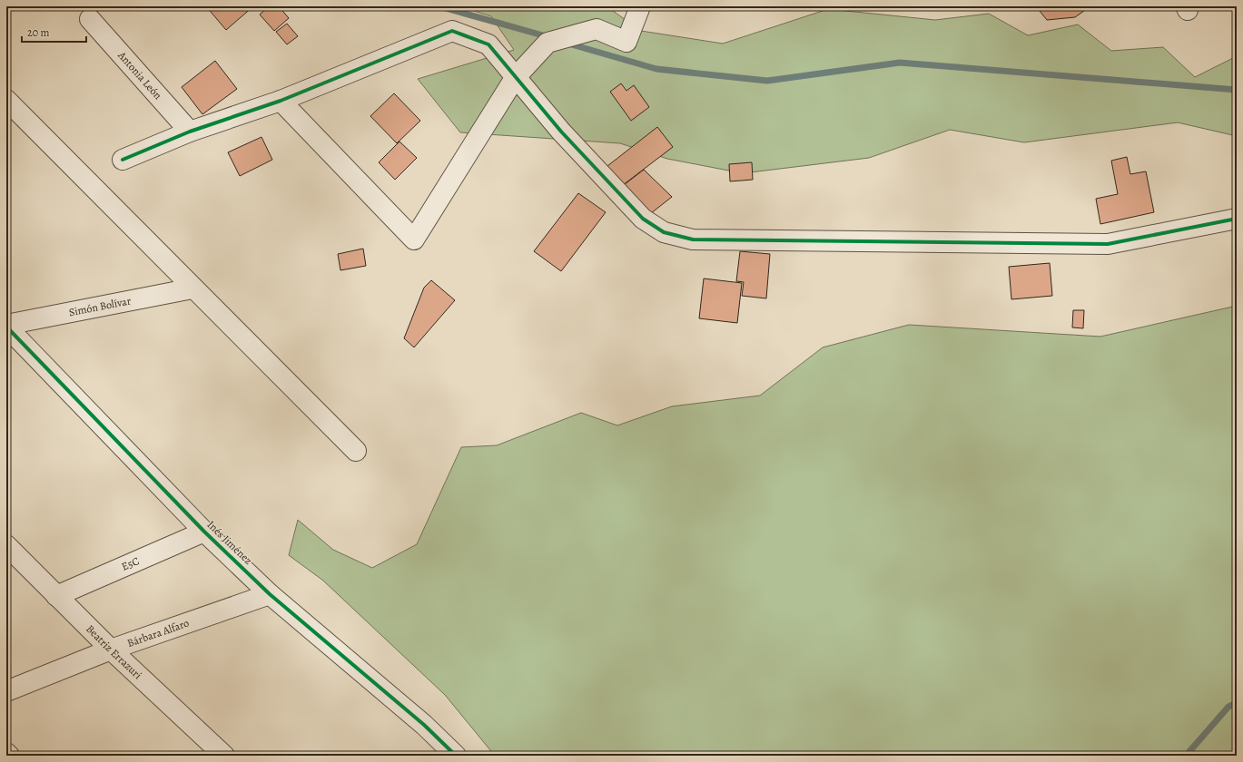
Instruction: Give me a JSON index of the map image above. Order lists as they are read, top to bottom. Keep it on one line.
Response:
{"streets":{"street":["Antonia León","Simón Bolívar","Inés Jiménez","E5C","Bárbara Alfaro","Beatriz Errazuri"]},"crossings":[["Simón Bolívar","Inés Jiménez"],["Inés Jiménez","E5C"],["Inés Jiménez","Bárbara Alfaro"],["E5C","Beatriz Errazuri"],["Bárbara Alfaro","Beatriz Errazuri"]],"scale_bar":"20 m"}
